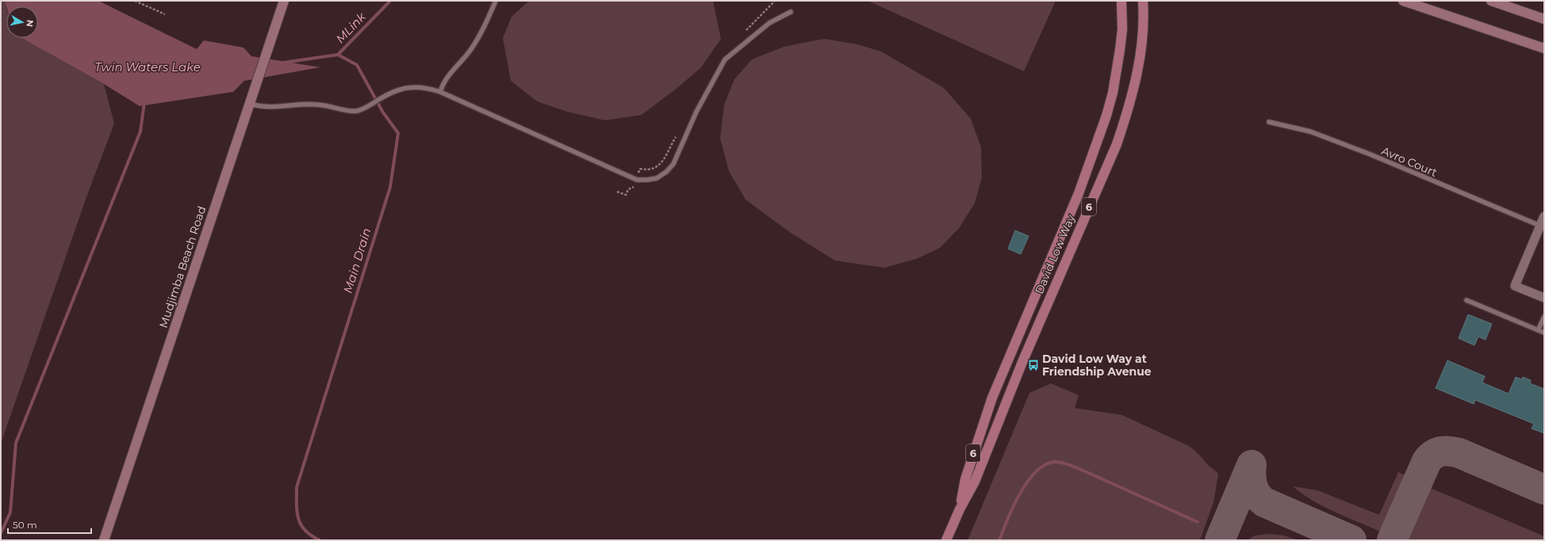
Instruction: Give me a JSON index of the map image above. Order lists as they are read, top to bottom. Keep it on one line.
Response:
{"streets":{"main road":["6","David Low Way"],"street":["Mudjimba Beach Road"],"lane":["Avro Court"]},"water":["MLink","Twin Waters Lake","Main Drain"],"places":{"bus stop":["David Low Way at Friendship Avenue"]},"scale_bar":"50 m","north":"right"}
